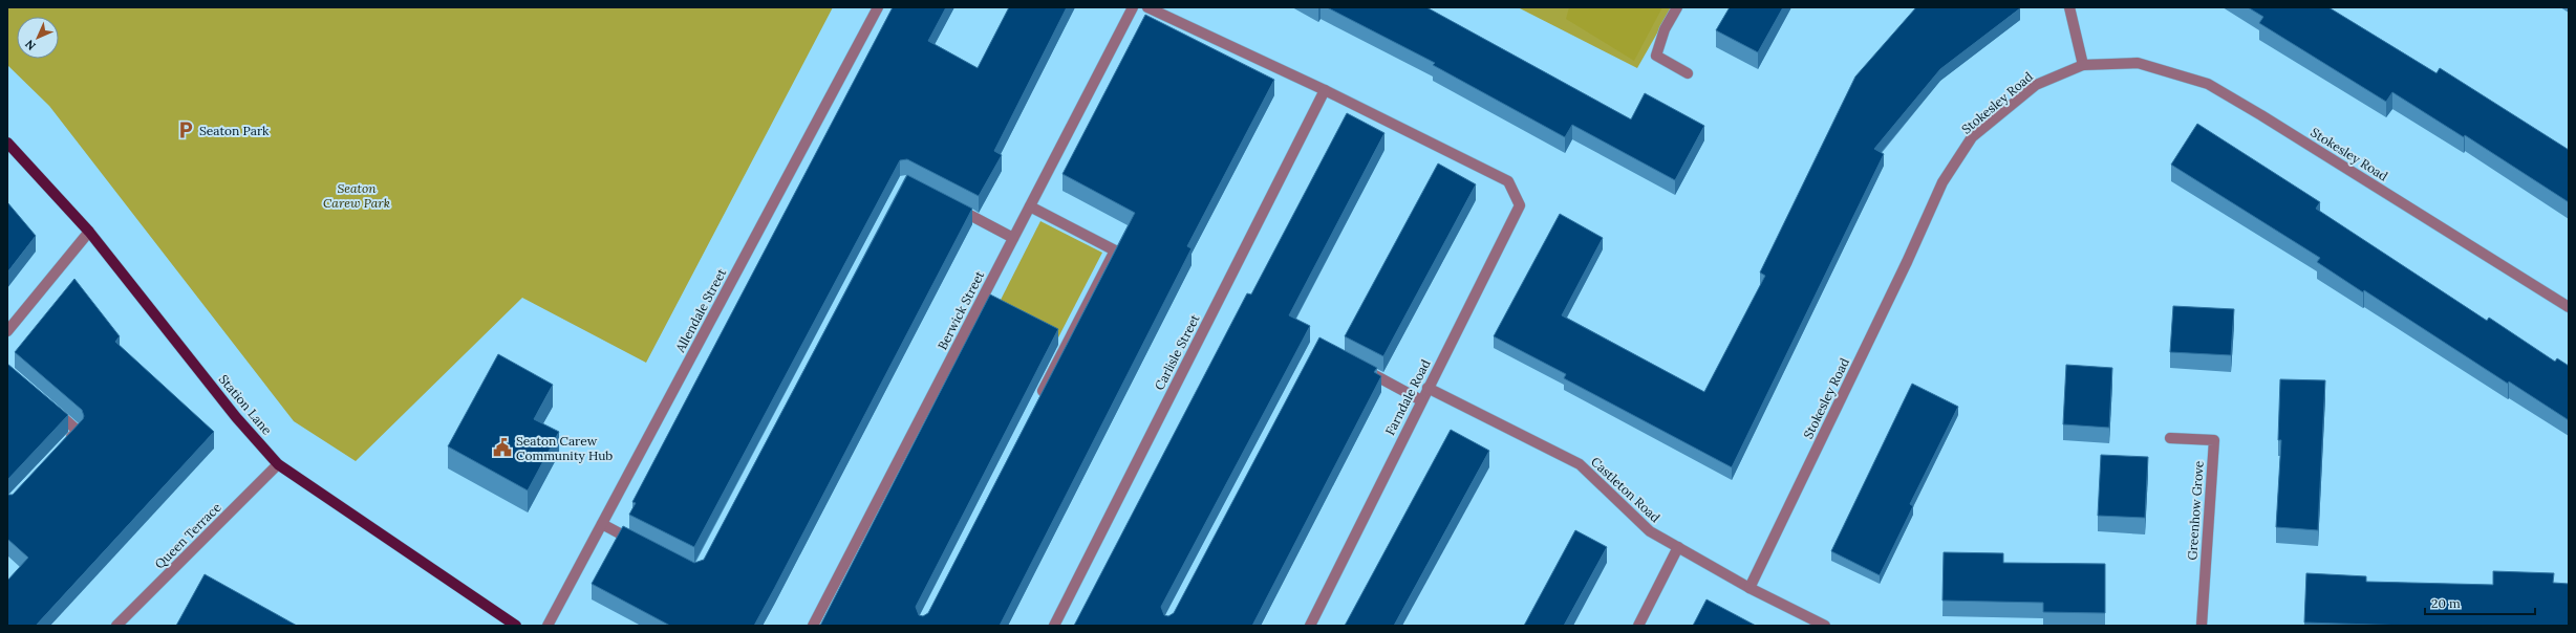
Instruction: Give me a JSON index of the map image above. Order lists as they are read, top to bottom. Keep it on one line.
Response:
{"streets":{"main road":["Station Lane"],"street":["Stokesley Road","Allendale Street","Berwick Street","Carlisle Street","Farndale Road","Castleton Road","Greenhow Grove","Queen Terrace"]},"crossings":[["Stokesley Road","Castleton Road"],["Carlisle Street","Farndale Road"],["Farndale Road","Castleton Road"],["Station Lane","Queen Terrace"]],"parks":["Seaton Carew Park"],"places":{"parking":["Seaton Park"],"public building":["Seaton Carew Community Hub"]},"scale_bar":"20 m","north":"bottom left"}
